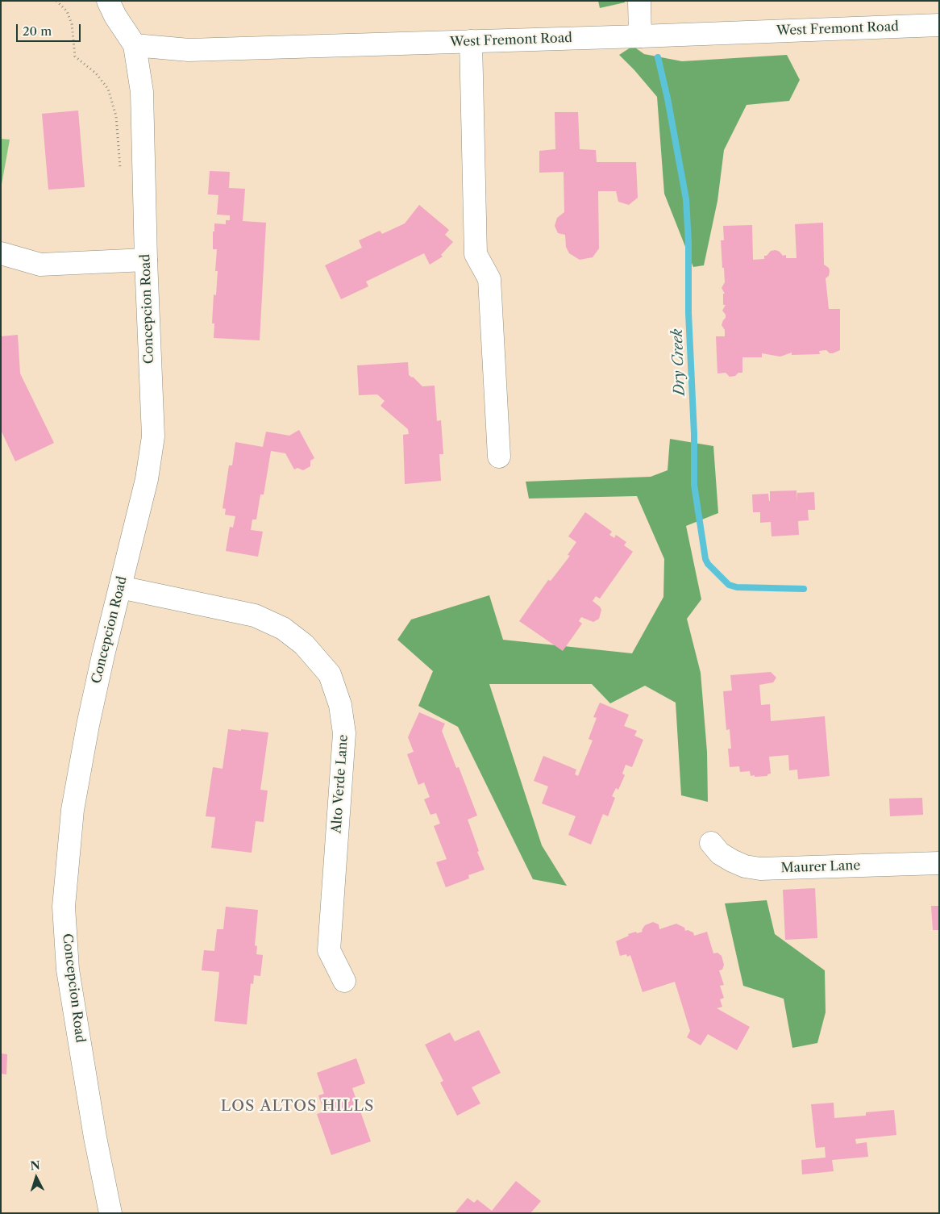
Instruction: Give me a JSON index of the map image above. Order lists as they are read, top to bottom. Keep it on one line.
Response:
{"streets":{"street":["West Fremont Road","Concepcion Road","Alto Verde Lane","Maurer Lane"]},"crossings":[["West Fremont Road","Concepcion Road"],["Concepcion Road","Alto Verde Lane"]],"districts":["LOS ALTOS HILLS"],"water":["Dry Creek"],"scale_bar":"20 m","north":"top"}
